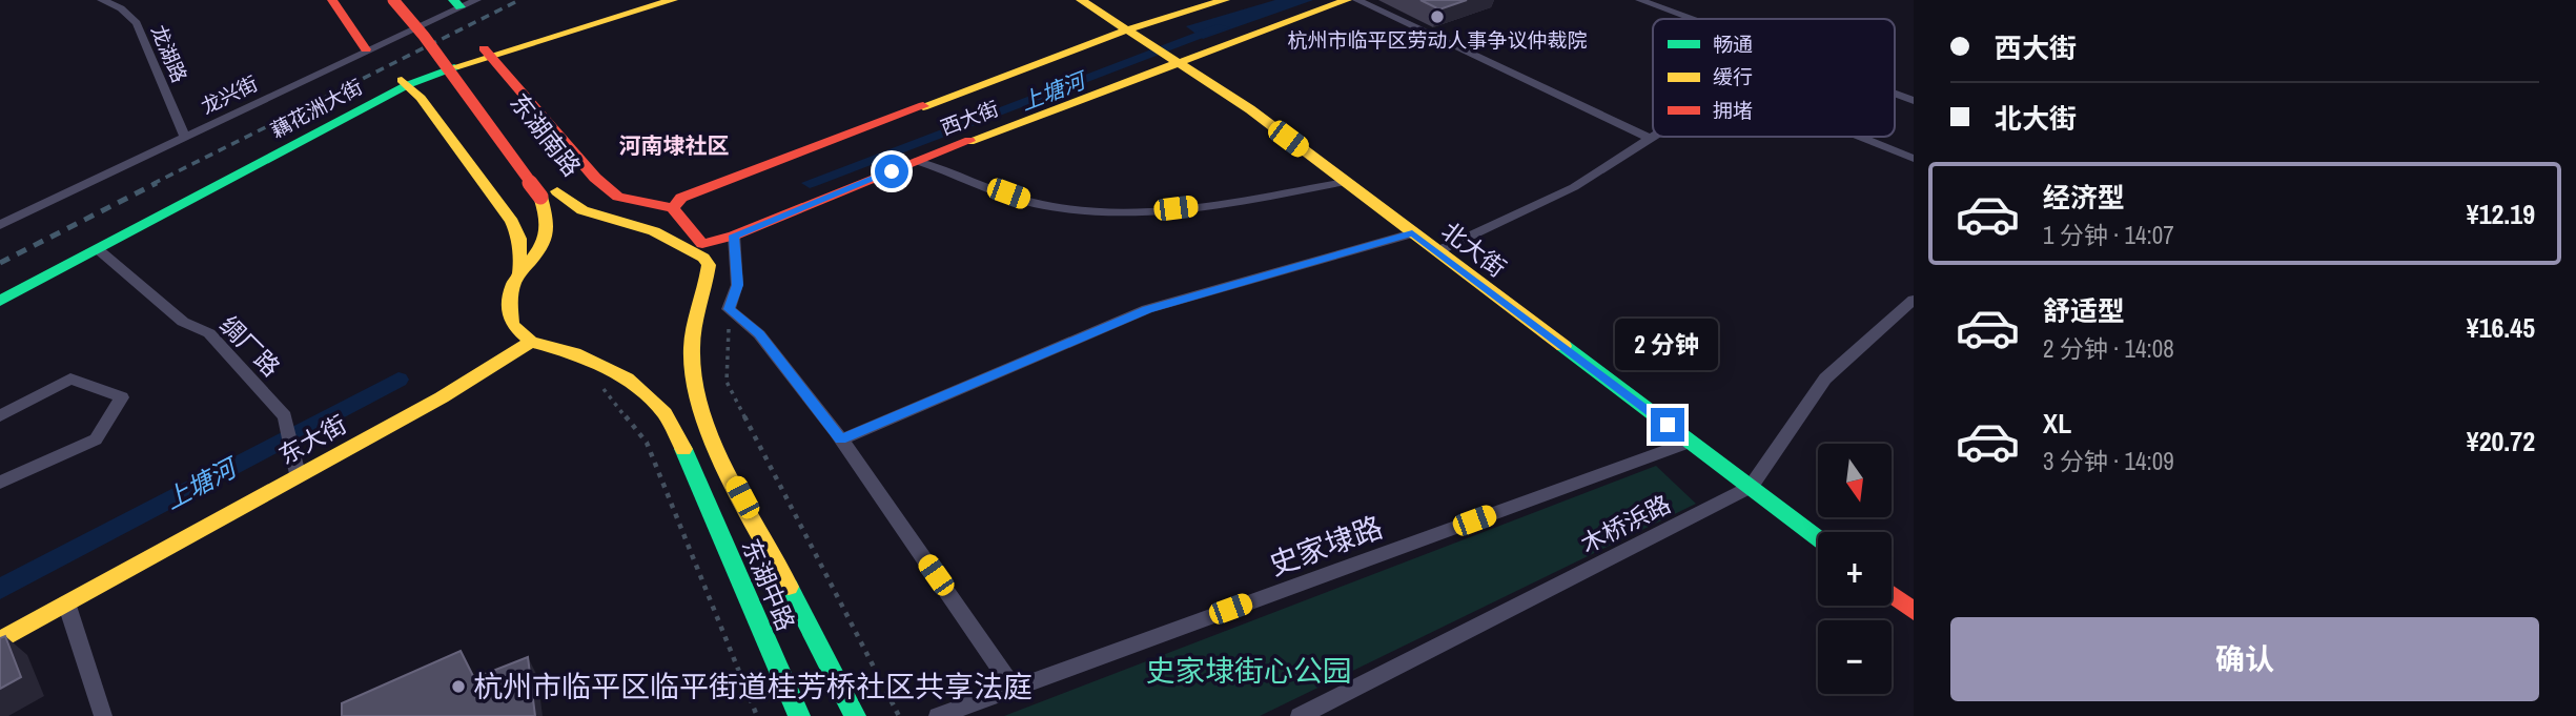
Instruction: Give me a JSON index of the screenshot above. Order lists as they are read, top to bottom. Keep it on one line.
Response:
{"streets":{"main road":["藕花洲大街","西大街","东湖南路","北大街","东大街","东湖中路"],"street":["龙湖路","龙兴街","绸厂路","木桥浜路","史家埭路"]},"crossings":[["龙湖路","龙兴街"],["藕花洲大街","绸厂路"],["西大街","东湖南路"],["西大街","北大街"],["东湖南路","东湖中路"],["北大街","木桥浜路"],["北大街","史家埭路"],["绸厂路","东大街"],["东大街","东湖中路"]],"districts":["河南埭社区"],"water":["上塘河"],"parks":["史家埭街心公园"],"places":["杭州市临平区劳动人事争议仲裁院","杭州市临平区临平街道桂芳桥社区共享法庭"],"legend":["畅通","缓行","拥堵"],"north":"bottom","page":{"banner":["西大街","北大街"],"list":[{"name":"经济型","note":"1 分钟 · 14:07","value":"¥12.19"},{"name":"舒适型","note":"2 分钟 · 14:08","value":"¥16.45"},{"name":"XL","note":"3 分钟 · 14:09","value":"¥20.72"}],"bubble":"2 分钟","map_buttons":["+","−"],"buttons":"确认"}}
